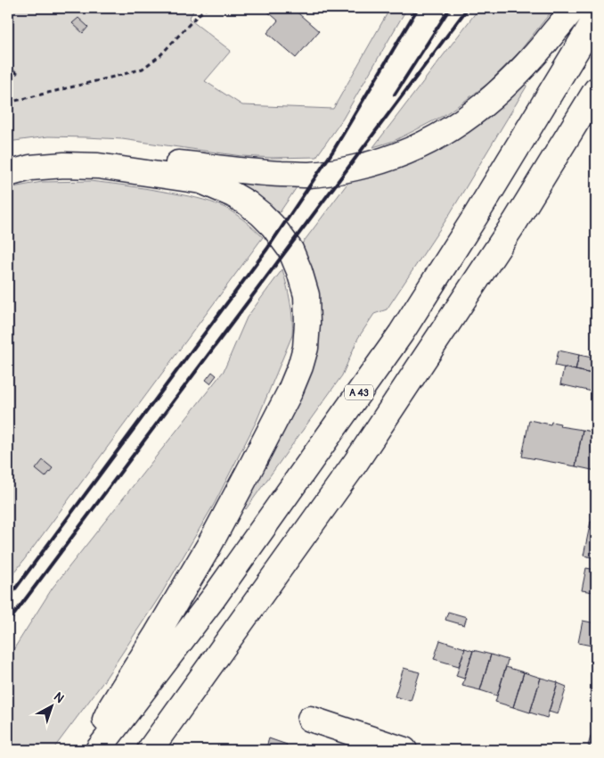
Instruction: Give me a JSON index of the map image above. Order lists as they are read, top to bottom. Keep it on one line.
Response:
{"streets":{"main road":["A 43"]},"north":"top right"}
